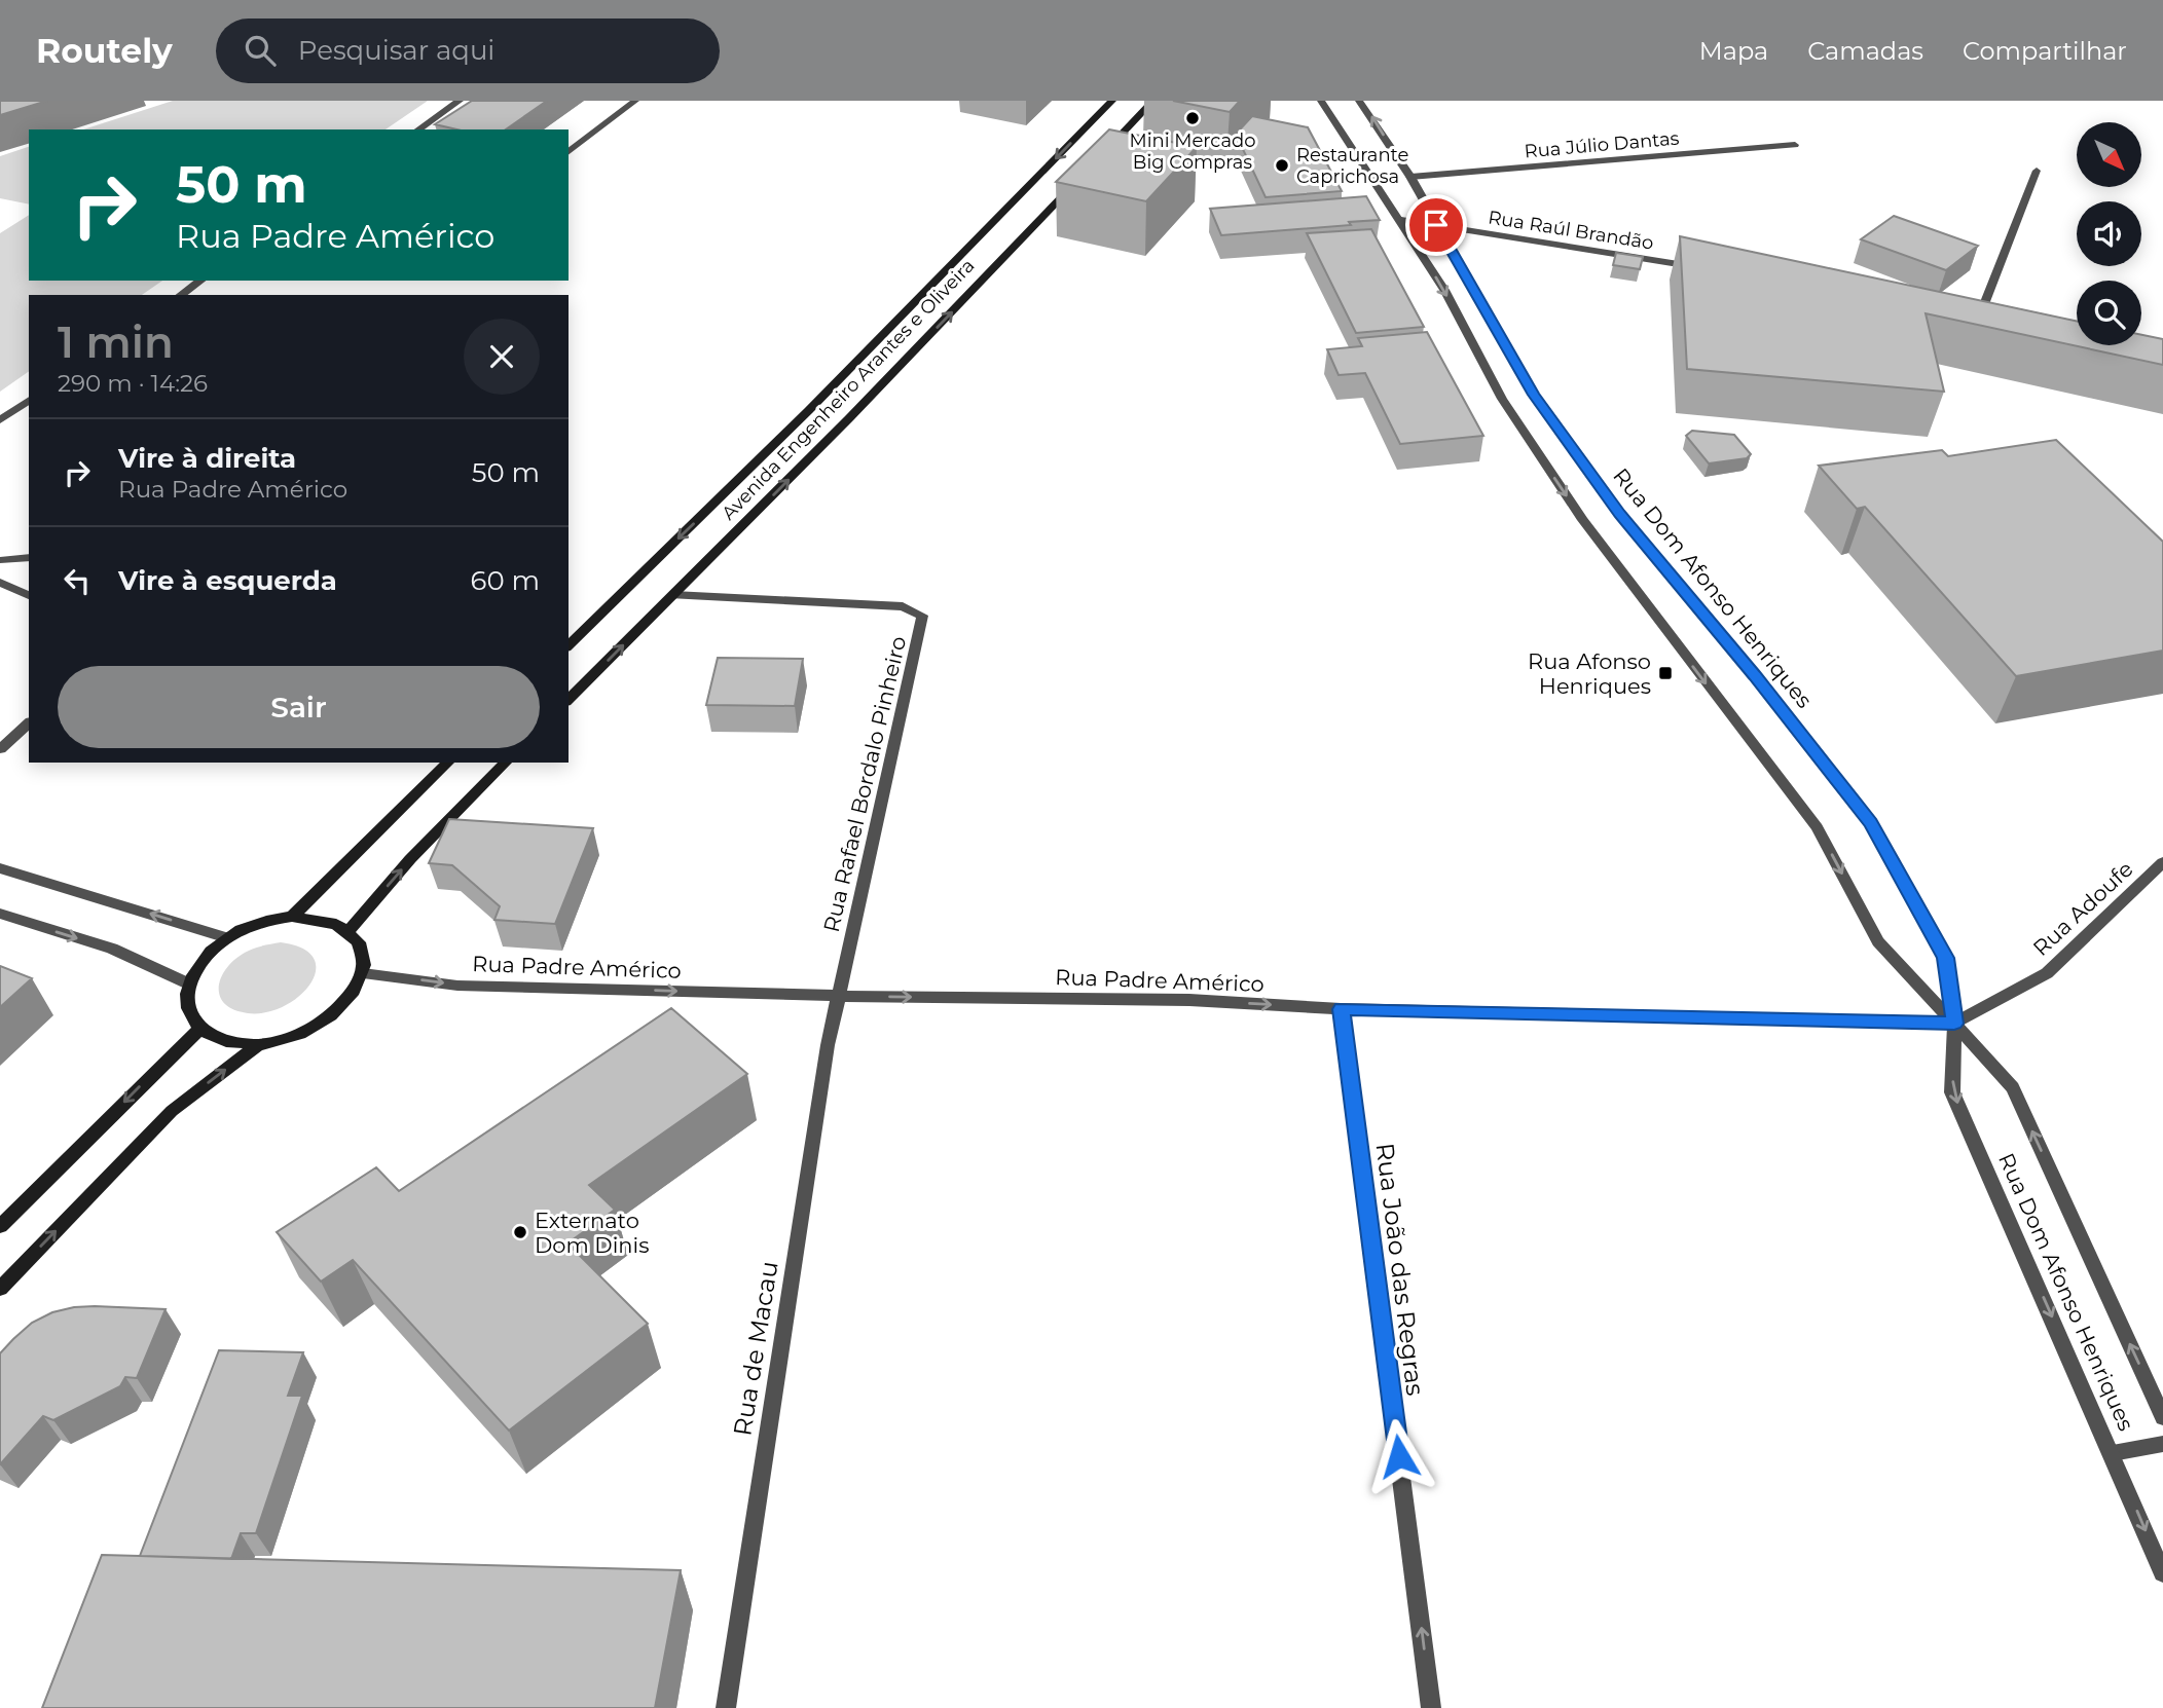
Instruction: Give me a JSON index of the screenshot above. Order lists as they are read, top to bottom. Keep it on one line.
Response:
{"streets":{"main road":["Avenida Engenheiro Arantes e Oliveira"],"street":["Rua Júlio Dantas","Rua Raúl Brandão","Rua Dom Afonso Henriques","Rua Rafael Bordalo Pinheiro","Rua Adoufe","Rua Padre Américo","Rua João das Regras","Rua de Macau"]},"crossings":[["Rua Júlio Dantas","Rua Dom Afonso Henriques"],["Rua Raúl Brandão","Rua Dom Afonso Henriques"],["Avenida Engenheiro Arantes e Oliveira","Rua Rafael Bordalo Pinheiro"],["Rua Dom Afonso Henriques","Rua Adoufe"],["Rua Dom Afonso Henriques","Rua Padre Américo"],["Rua Rafael Bordalo Pinheiro","Rua Padre Américo"],["Rua Rafael Bordalo Pinheiro","Rua de Macau"],["Rua Adoufe","Rua Padre Américo"],["Rua Padre Américo","Rua João das Regras"],["Rua Padre Américo","Rua de Macau"]],"one_way":["Rua Padre Américo","Rua João das Regras"],"places":{"other":["Mini Mercado Big Compras","Restaurante Caprichosa","Externato Dom Dinis"],"transit":["Rua Afonso Henriques"]},"north":"bottom right","page":{"header":"Routely","search":"Pesquisar aqui","nav":["Mapa","Camadas","Compartilhar"],"turn":["50 m","Rua Padre Américo"],"heading":["1 min","290 m · 14:26"],"list":[{"name":"Vire à direita","note":"Rua Padre Américo","value":"50 m"},{"name":"Vire à esquerda","value":"60 m"}],"buttons":"Sair"}}
